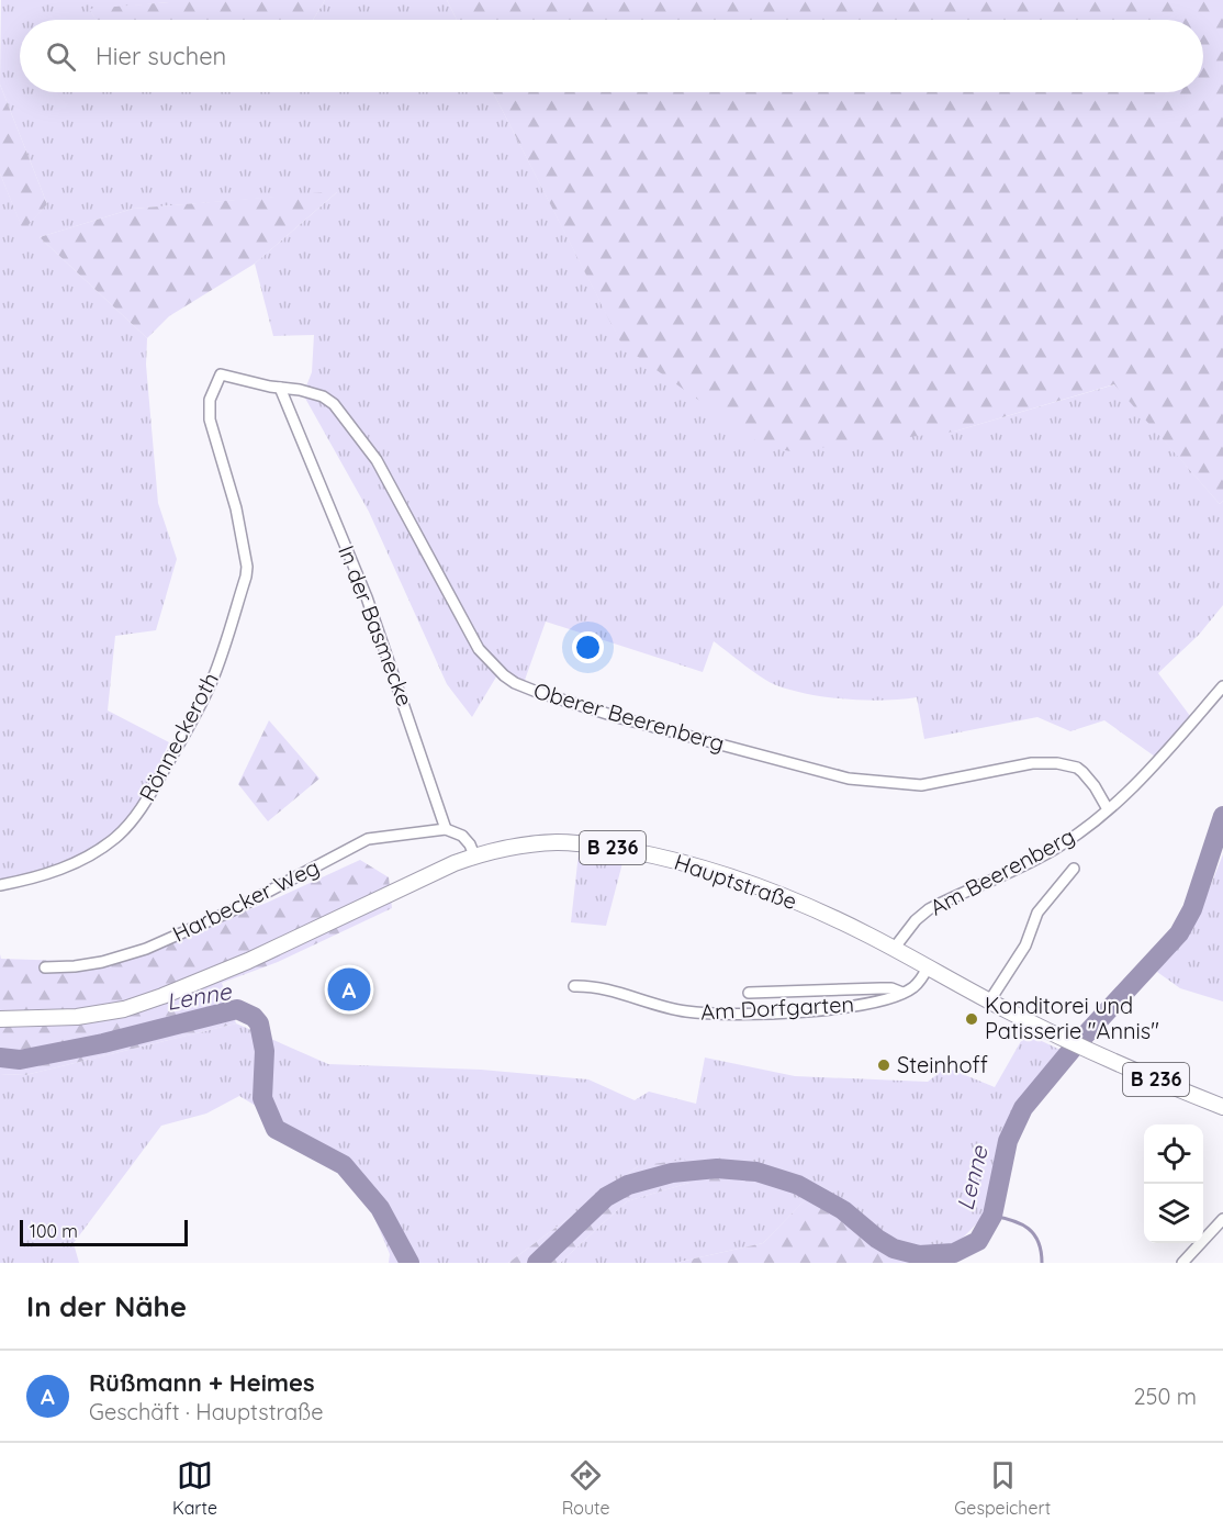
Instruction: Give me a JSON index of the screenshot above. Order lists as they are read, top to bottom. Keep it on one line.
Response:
{"streets":{"main road":["B 236","Hauptstraße"],"street":["In der Basmecke","Oberer Beerenberg","Rönneckeroth","Am Beerenberg","Harbecker Weg","Am Dorfgarten"]},"crossings":[["In der Basmecke","Oberer Beerenberg"],["In der Basmecke","Rönneckeroth"],["In der Basmecke","Harbecker Weg"],["Oberer Beerenberg","Rönneckeroth"],["Oberer Beerenberg","Am Beerenberg"],["Am Beerenberg","Hauptstraße"],["Hauptstraße","Am Dorfgarten"]],"water":["Lenne"],"places":["Konditorei und Patisserie \"Annis\"","Steinhoff"],"scale_bar":"100 m","page":{"search":"Hier suchen","pins":"A","scale":"100 m","heading":"In der Nähe","list":[{"mark":"A","name":"Rüßmann + Heimes","note":"Geschäft · Hauptstraße","value":"250 m"}],"nav":["Karte","Route","Gespeichert"]}}
